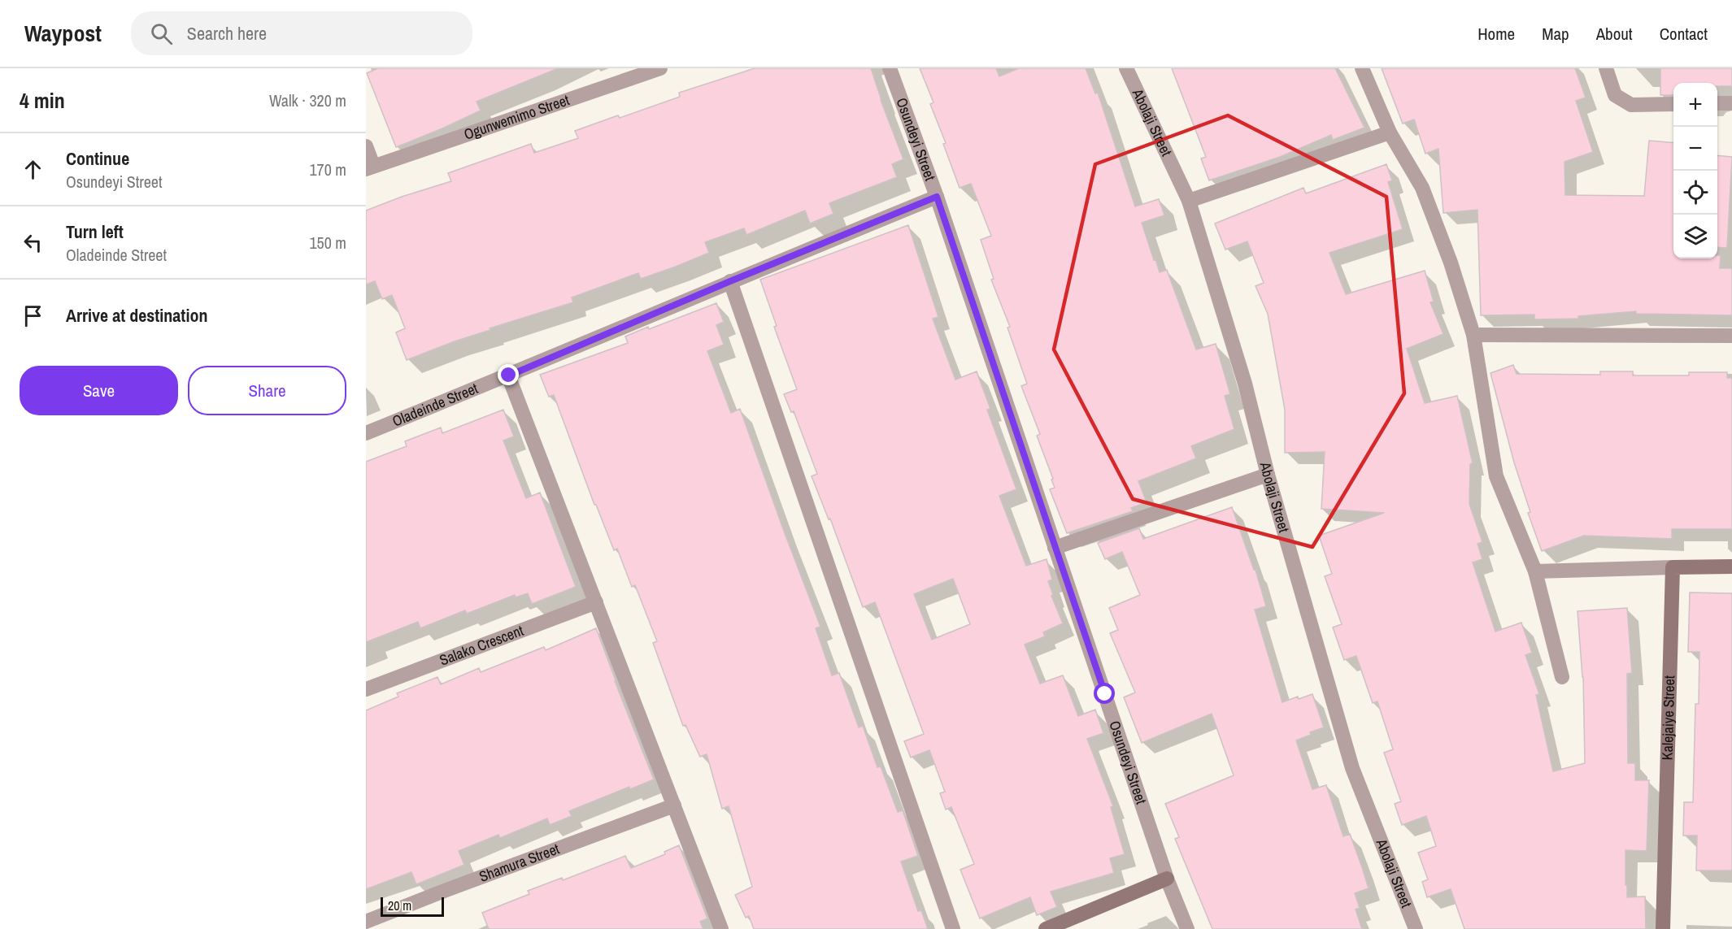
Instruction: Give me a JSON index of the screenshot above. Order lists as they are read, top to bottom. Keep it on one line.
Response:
{"streets":{"street":["Ogunwemimo Street","Abolaji Street","Osundeyi Street","Oladeinde Street","Salako Crescent","Kalejaiye Street","Shamura Street"]},"crossings":[["Osundeyi Street","Oladeinde Street"]],"scale_bar":"20 m","page":{"header":"Waypost","search":"Search here","nav":["Home","Map","About","Contact"],"heading":["4 min","Walk · 320 m"],"map_buttons":["+","−"],"list":[["Continue","Osundeyi Street","170 m"],["Turn left","Oladeinde Street","150 m"],"Arrive at destination"],"buttons":["Save","Share"],"scale":"20 m"}}
